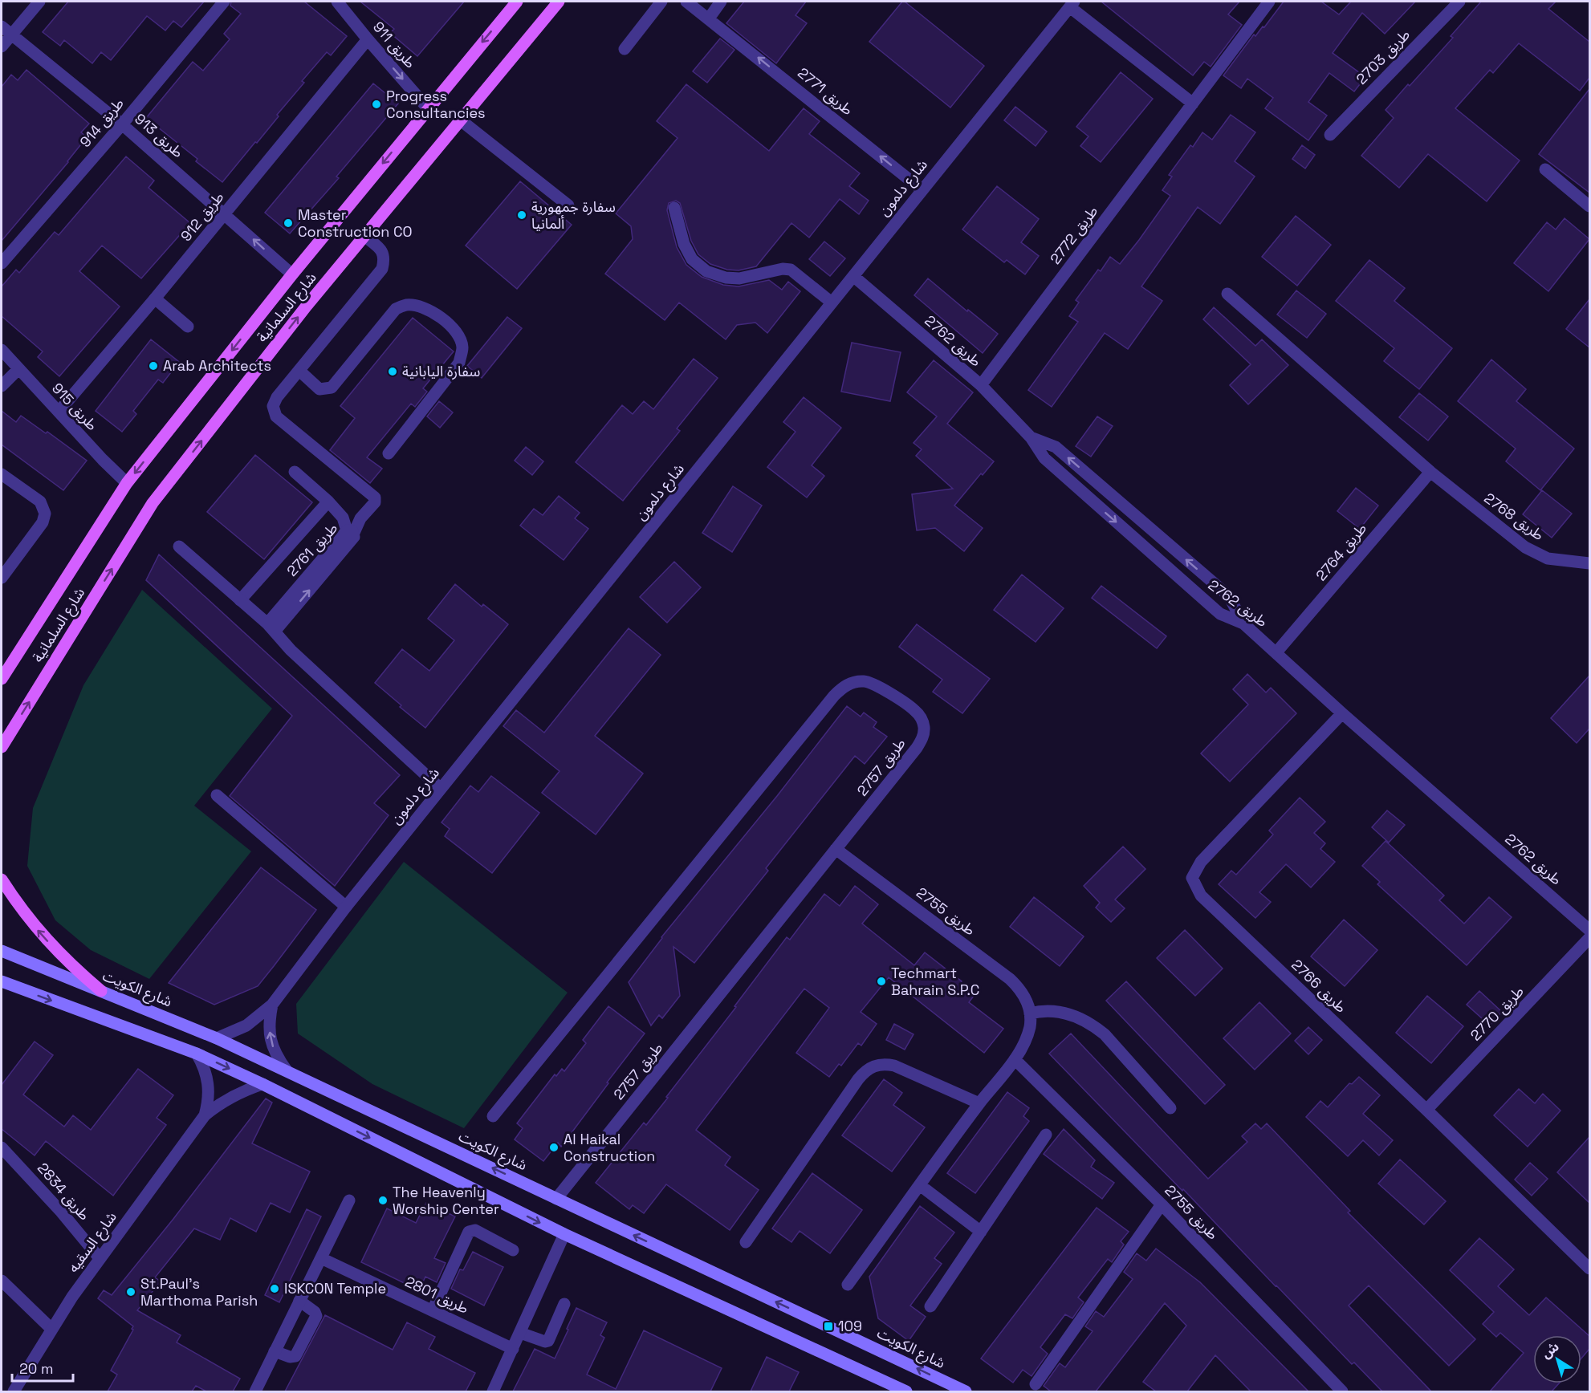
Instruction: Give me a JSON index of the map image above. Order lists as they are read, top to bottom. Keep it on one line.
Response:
{"streets":{"main road":["شارع السلمانية","شارع الكويت"],"street":["طريق 911","طريق 2703","طريق 2771","طريق 914","طريق 913","شارع دلمون","طريق 912","طريق 2772","طريق 2762","طريق 915","طريق 2768","طريق 2761","طريق 2764","طريق 2757","طريق 2755","طريق 2766","طريق 2770","طريق 2834","شارع السقيه","طريق 2801"]},"crossings":[["طريق 911","طريق 912"],["طريق 911","شارع السلمانية"],["طريق 2771","شارع دلمون"],["طريق 914","طريق 913"],["طريق 913","طريق 912"],["طريق 913","شارع السلمانية"],["شارع دلمون","طريق 2762"],["شارع دلمون","شارع الكويت"],["طريق 912","طريق 915"],["طريق 2772","طريق 2762"],["شارع السلمانية","طريق 915"],["طريق 2762","طريق 2764"],["طريق 2762","طريق 2766"],["طريق 2768","طريق 2764"],["طريق 2757","طريق 2755"],["طريق 2757","شارع الكويت"],["طريق 2766","طريق 2770"],["طريق 2834","شارع السقيه"]],"one_way":["طريق 911","طريق 2771"],"places":{"other":["Progress Consultancies","سفارة جمهورية ألمانيا","Master Construction CO","Arab Architects","سفارة اليابانية","Techmart Bahrain S.P.C","Al Haikal Construction","The Heavenly Worship Center","ISKCON Temple","St.Paul's Marthoma Parish"],"transit":["109"]},"scale_bar":"20 m","north":"top left"}
